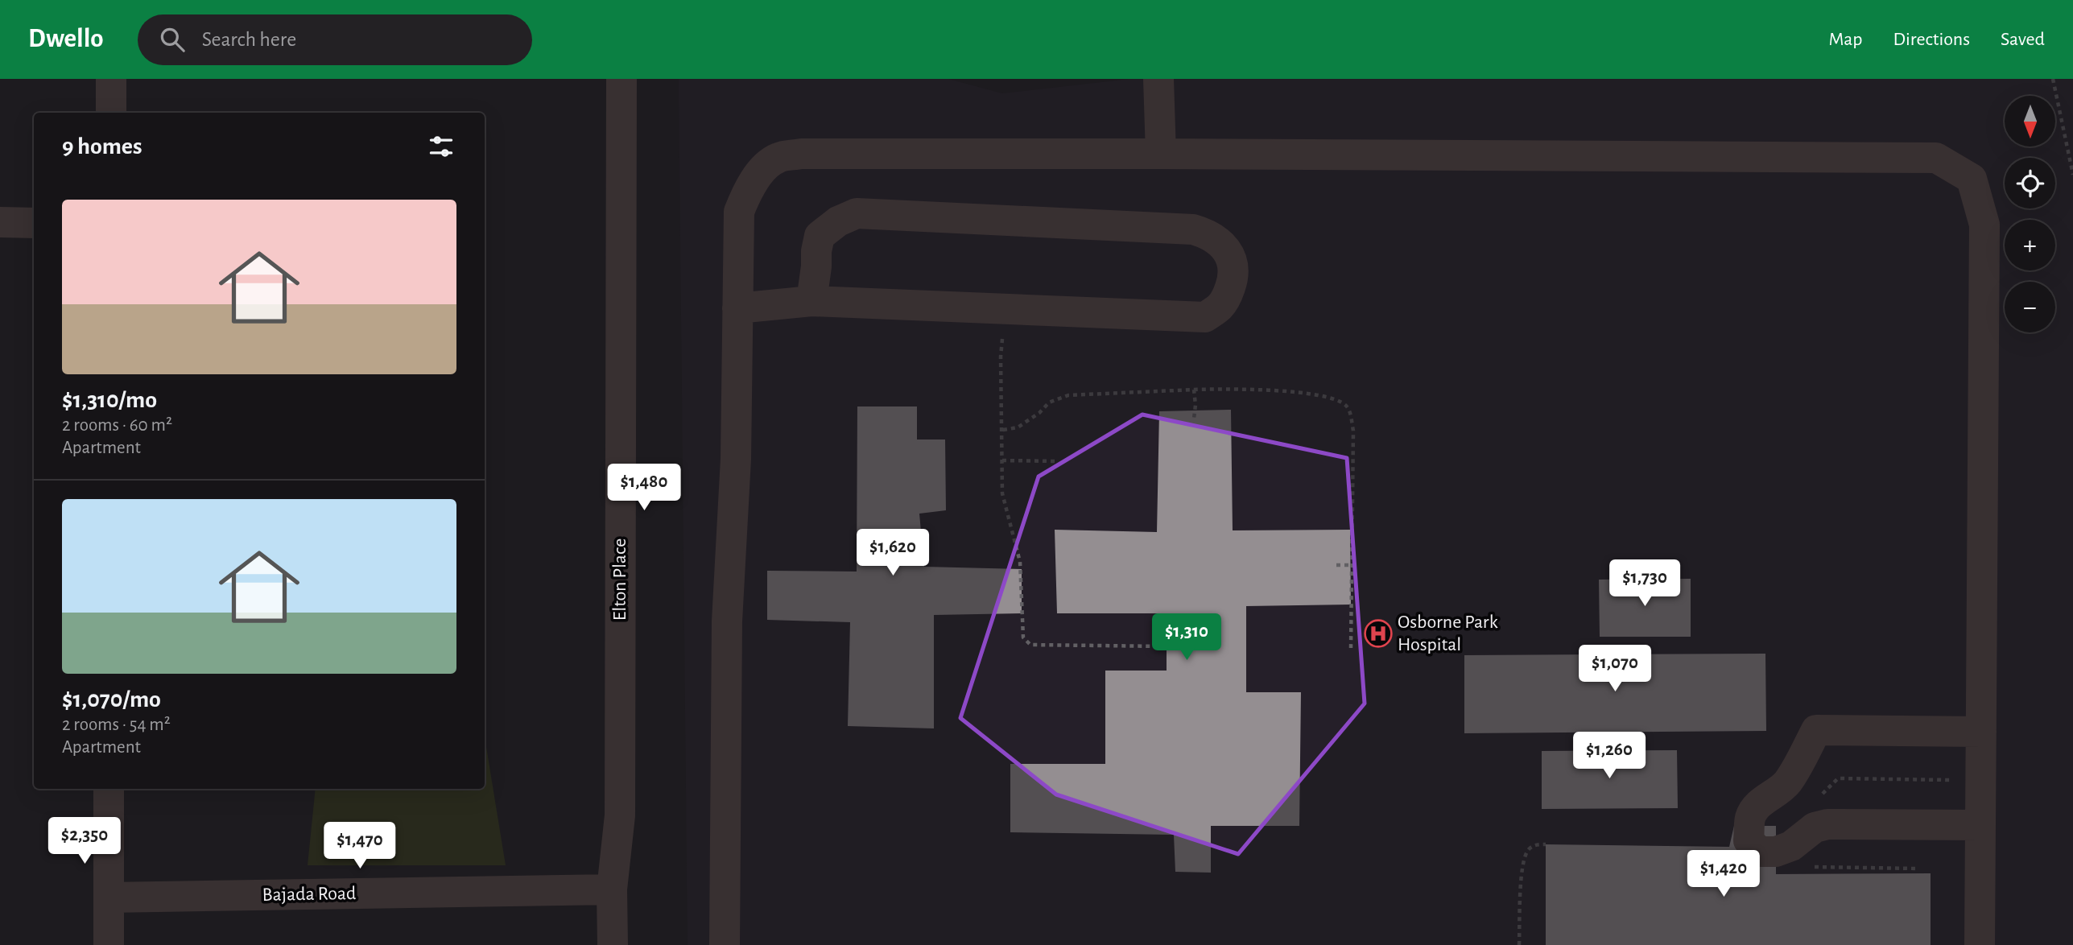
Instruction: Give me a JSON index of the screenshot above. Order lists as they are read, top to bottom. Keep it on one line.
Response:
{"streets":{"street":["Elton Place","Bajada Road"]},"crossings":[["Elton Place","Bajada Road"]],"places":{"hospital":["Osborne Park Hospital"]},"north":"bottom","page":{"header":"Dwello","search":"Search here","nav":["Map","Directions","Saved"],"map_buttons":["+","−"],"heading":"9 homes","list":[{"name":"$1,310/mo","note":"2 rooms · 60 m² · Apartment"},{"name":"$1,070/mo","note":"2 rooms · 54 m² · Apartment"}],"price":["$1,480","$1,620","$1,730","$1,310","$1,070","$1,260","$2,350","$1,470","$1,420"]}}
